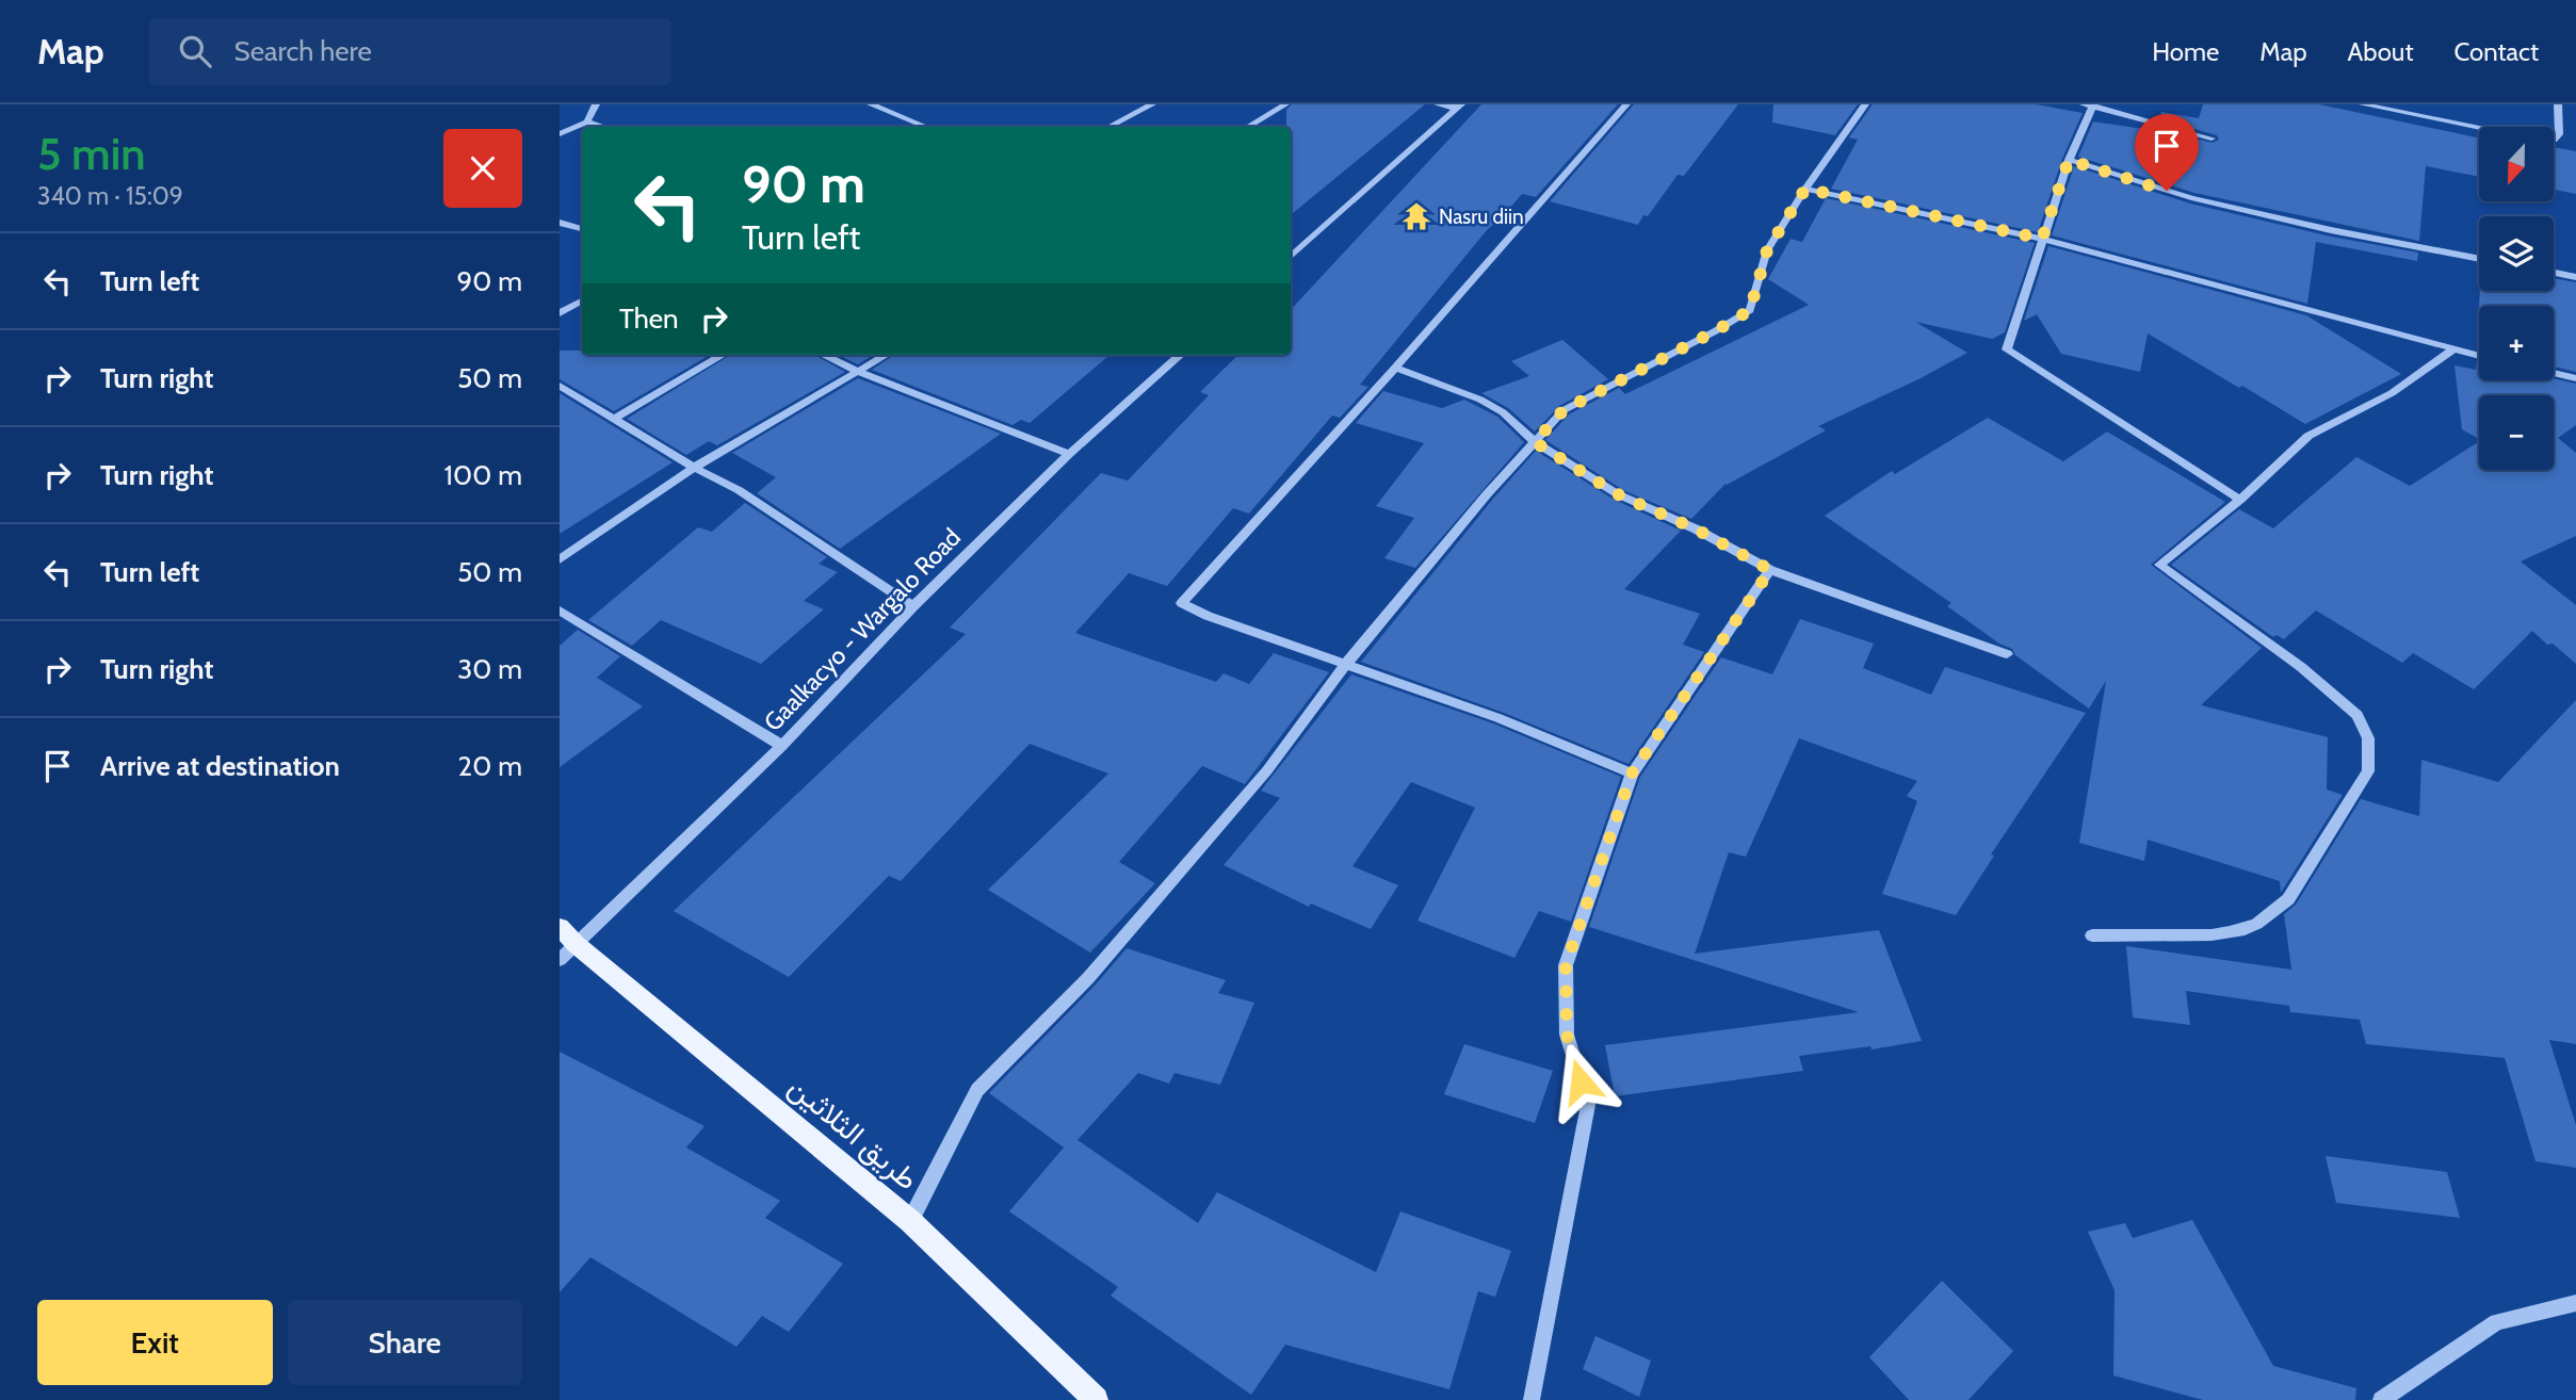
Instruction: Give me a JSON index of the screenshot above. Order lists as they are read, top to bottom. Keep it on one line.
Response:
{"streets":{"main road":["طريق الثلاثين"],"street":["Gaalkacyo - Wargalo Road"]},"crossings":[["Gaalkacyo - Wargalo Road","طريق الثلاثين"]],"places":{"temple":["Nasru diin"]},"north":"bottom","page":{"header":"Map","search":"Search here","nav":["Home","Map","About","Contact"],"heading":["5 min","340 m · 15:09"],"map_buttons":["+","−"],"turn":["90 m","Turn left"],"list":[{"name":"Turn left","value":"90 m"},{"name":"Turn right","value":"50 m"},{"name":"Turn right","value":"100 m"},{"name":"Turn left","value":"50 m"},{"name":"Turn right","value":"30 m"},{"name":"Arrive at destination","value":"20 m"}],"then":"Then","buttons":["Exit","Share"]}}
